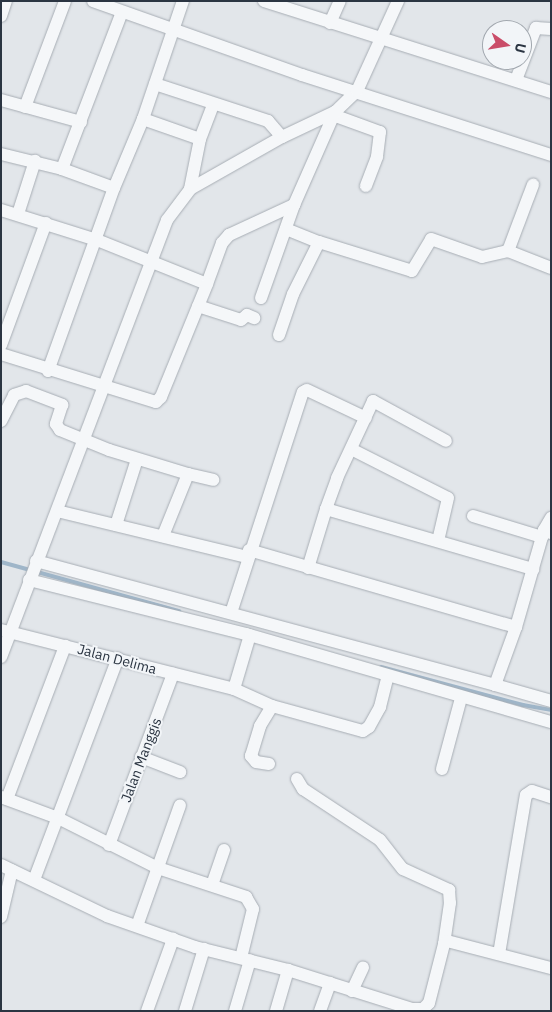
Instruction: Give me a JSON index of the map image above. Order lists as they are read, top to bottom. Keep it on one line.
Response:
{"streets":{"street":["Jalan Delima","Jalan Manggis"]},"crossings":[["Jalan Delima","Jalan Manggis"]],"north":"right"}
